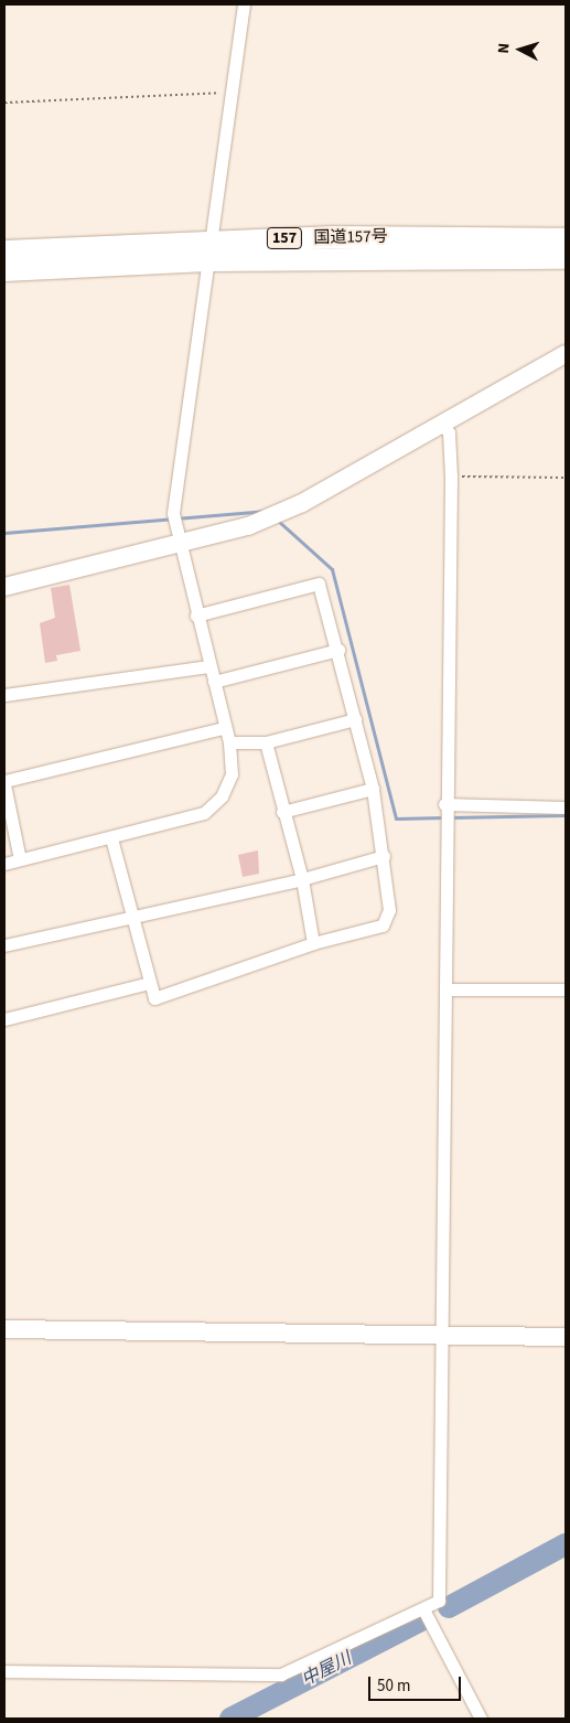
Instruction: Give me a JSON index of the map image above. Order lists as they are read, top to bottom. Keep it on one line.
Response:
{"streets":{"highway":["国道157号","157"]},"water":["中屋川"],"scale_bar":"50 m","north":"left"}
